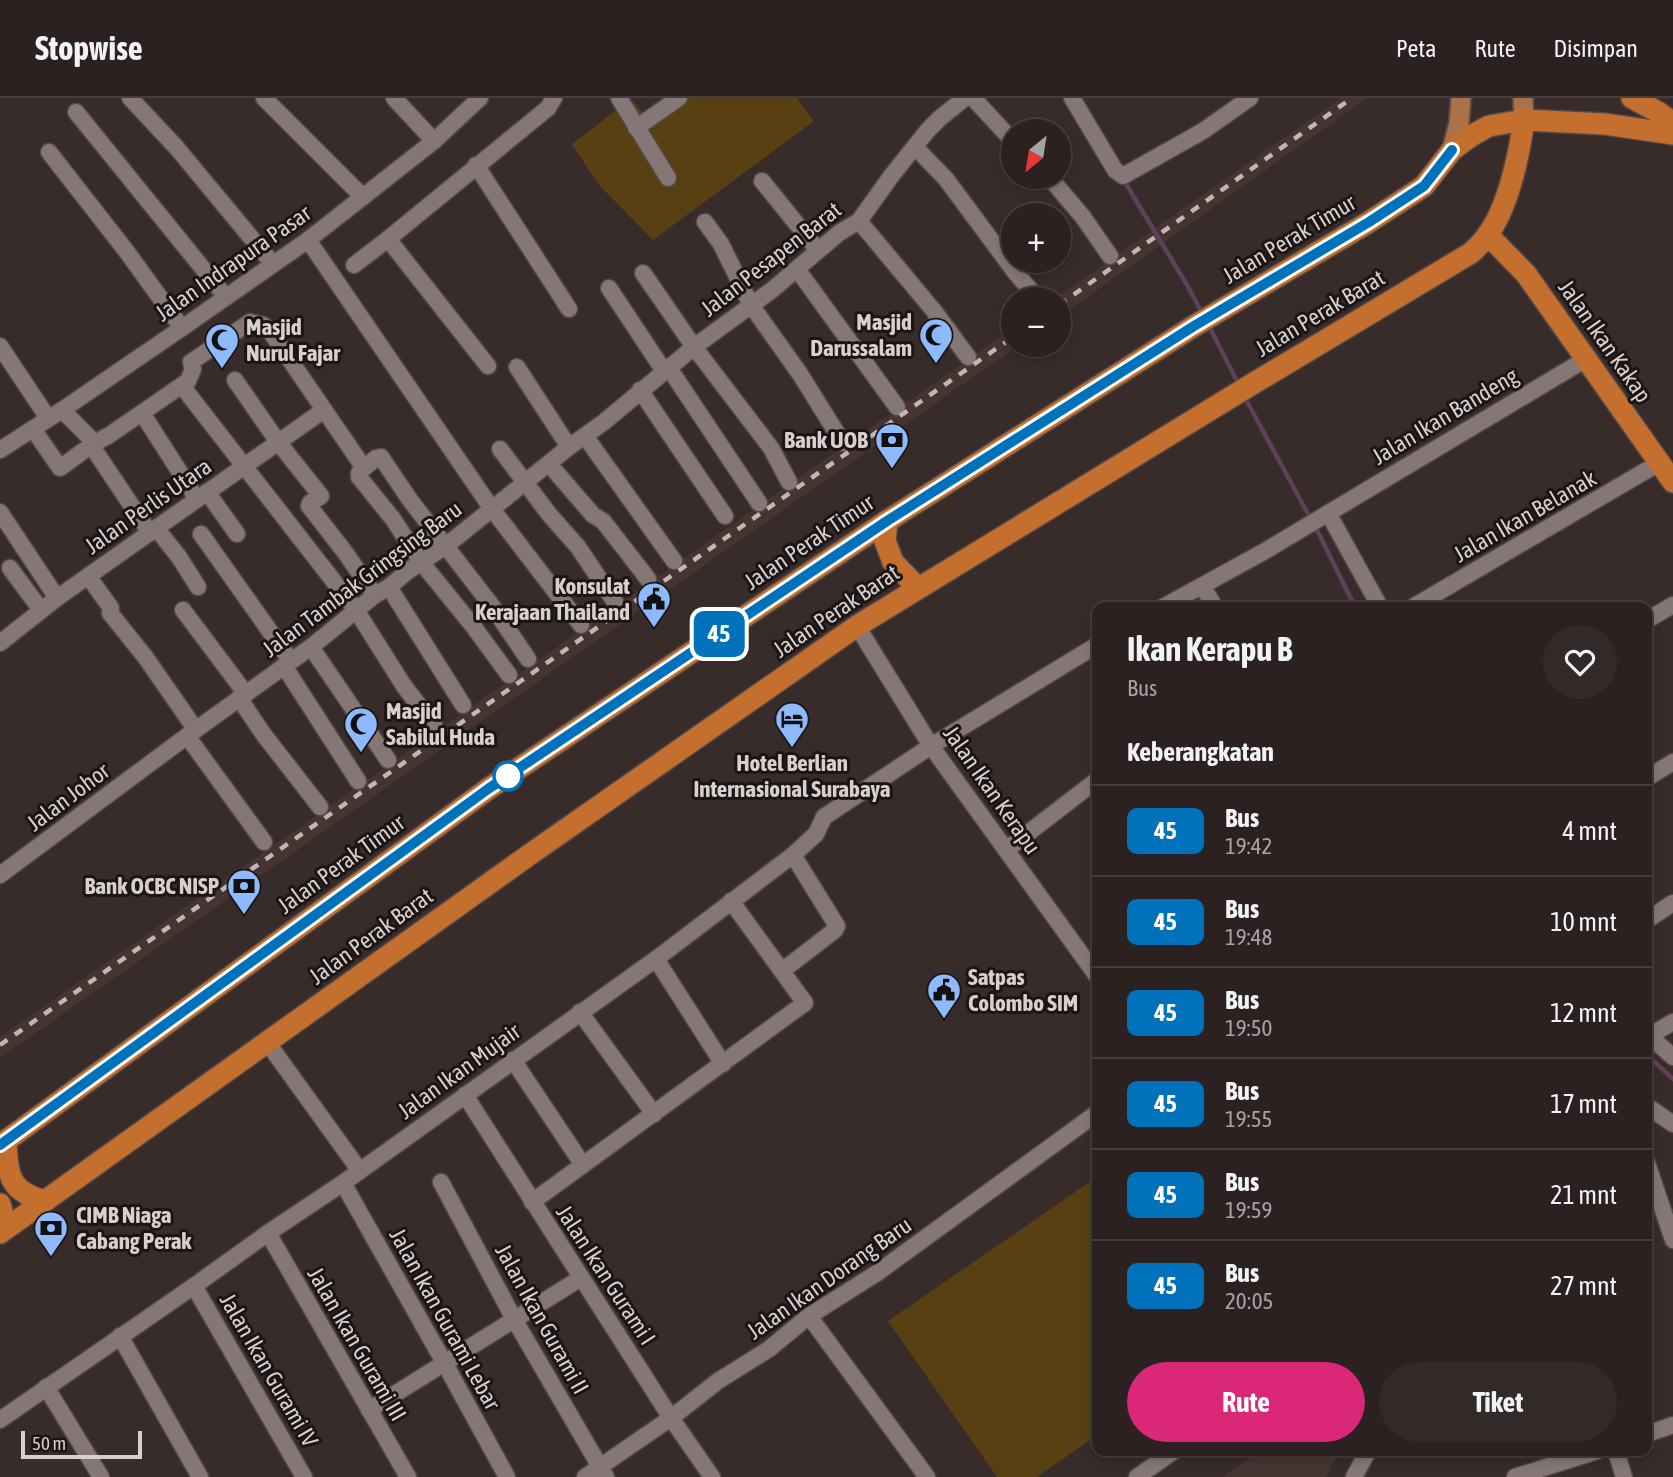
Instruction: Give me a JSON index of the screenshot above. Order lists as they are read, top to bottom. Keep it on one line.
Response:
{"streets":{"highway":["Jalan Perak Timur","Jalan Perak Barat","Jalan Ikan Kakap"],"street":["Jalan Pesapen Barat","Jalan Indrapura Pasar","Jalan Ikan Bandeng","Jalan Perlis Utara","Jalan Ikan Belanak","Jalan Tambak Gringsing Baru","Jalan Ikan Kerapu","Jalan Johor","Jalan Ikan Mujair","Jalan Ikan Gurami I","Jalan Ikan Dorang Baru","Jalan Ikan Gurami Lebar","Jalan Ikan Gurami II","Jalan Ikan Gurami III","Jalan Ikan Gurami IV"]},"crossings":[["Jalan Perak Timur","Jalan Perak Barat"],["Jalan Pesapen Barat","Jalan Tambak Gringsing Baru"],["Jalan Perak Barat","Jalan Ikan Kakap"],["Jalan Perak Barat","Jalan Ikan Kerapu"],["Jalan Ikan Kakap","Jalan Ikan Bandeng"],["Jalan Ikan Kakap","Jalan Ikan Belanak"],["Jalan Tambak Gringsing Baru","Jalan Johor"],["Jalan Ikan Kerapu","Jalan Ikan Mujair"],["Jalan Ikan Mujair","Jalan Ikan Gurami I"],["Jalan Ikan Mujair","Jalan Ikan Gurami Lebar"],["Jalan Ikan Mujair","Jalan Ikan Gurami III"],["Jalan Ikan Mujair","Jalan Ikan Gurami IV"],["Jalan Ikan Gurami I","Jalan Ikan Dorang Baru"],["Jalan Ikan Dorang Baru","Jalan Ikan Gurami II"]],"places":{"mosque":["Masjid Darussalam","Masjid Nurul Fajar","Masjid Sabilul Huda"],"bank":["Bank UOB","Bank OCBC NISP","CIMB Niaga Cabang Perak"],"public building":["Konsulat Kerajaan Thailand","Satpas Colombo SIM"],"hotel":["Hotel Berlian Internasional Surabaya"]},"lines":["bus line 45"],"scale_bar":"50 m","north":"bottom left","page":{"header":"Stopwise","nav":["Peta","Rute","Disimpan"],"on_map":"45","map_buttons":["+","−"],"heading":[["Ikan Kerapu B","Bus"],"Keberangkatan"],"list":[{"mark":"45","name":"Bus","note":"19:42","value":"4 mnt"},{"mark":"45","name":"Bus","note":"19:48","value":"10 mnt"},{"mark":"45","name":"Bus","note":"19:50","value":"12 mnt"},{"mark":"45","name":"Bus","note":"19:55","value":"17 mnt"},{"mark":"45","name":"Bus","note":"19:59","value":"21 mnt"},{"mark":"45","name":"Bus","note":"20:05","value":"27 mnt"}],"buttons":["Rute","Tiket"],"scale":"50 m"}}
